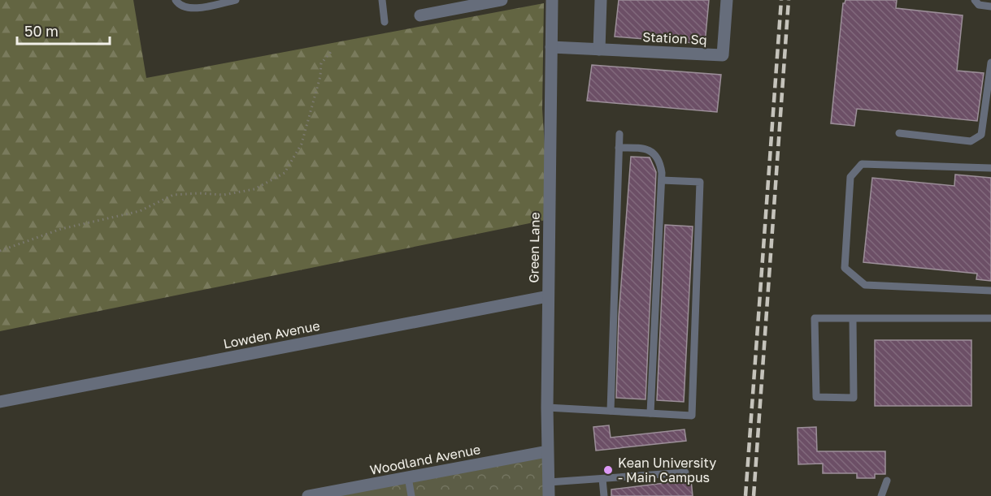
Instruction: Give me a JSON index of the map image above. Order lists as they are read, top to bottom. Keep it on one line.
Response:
{"streets":{"street":["Station Sq","Green Lane","Lowden Avenue","Woodland Avenue"]},"crossings":[["Station Sq","Green Lane"],["Green Lane","Lowden Avenue"],["Green Lane","Woodland Avenue"]],"places":["Kean University - Main Campus"],"scale_bar":"50 m"}
